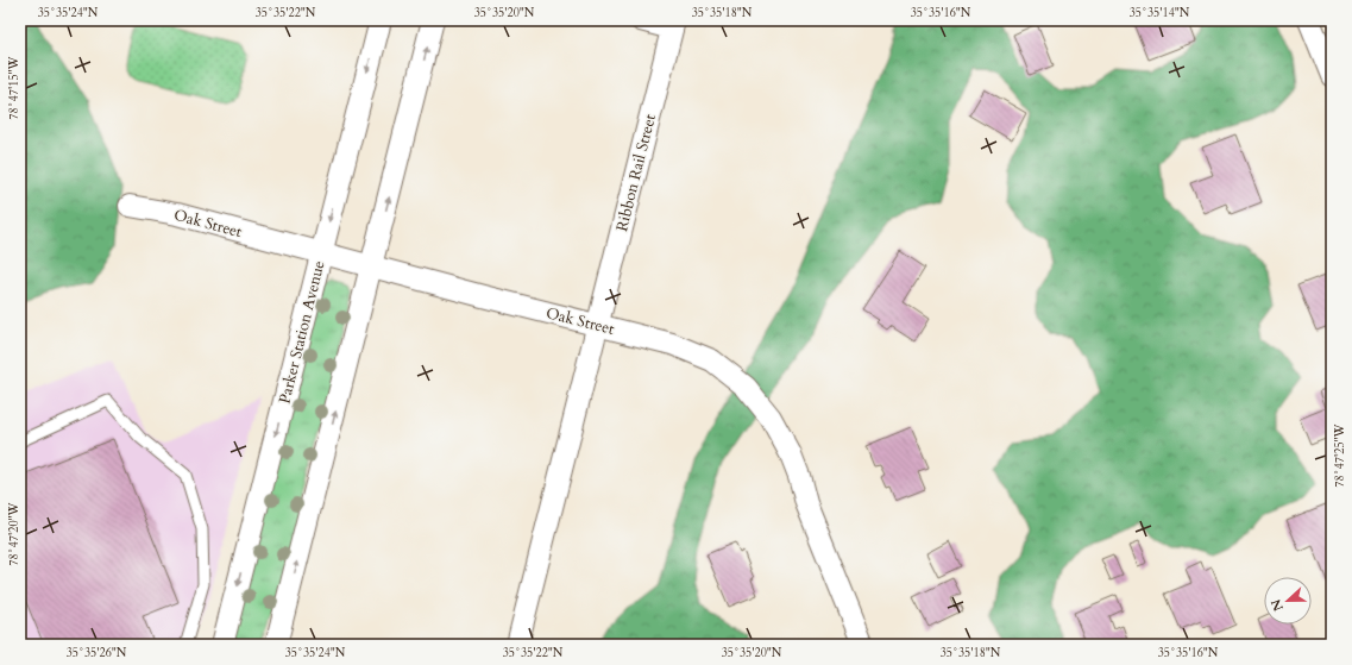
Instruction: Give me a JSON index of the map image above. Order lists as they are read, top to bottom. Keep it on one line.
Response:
{"streets":{"street":["Ribbon Rail Street","Oak Street","Parker Station Avenue"]},"crossings":[["Ribbon Rail Street","Oak Street"],["Oak Street","Parker Station Avenue"]],"north":"left","coordinates":["35°35'24\"N","35°35'22\"N","35°35'20\"N","35°35'18\"N","35°35'16\"N","35°35'14\"N","78°47'15\"W","78°47'25\"W","78°47'20\"W","35°35'26\"N"]}
